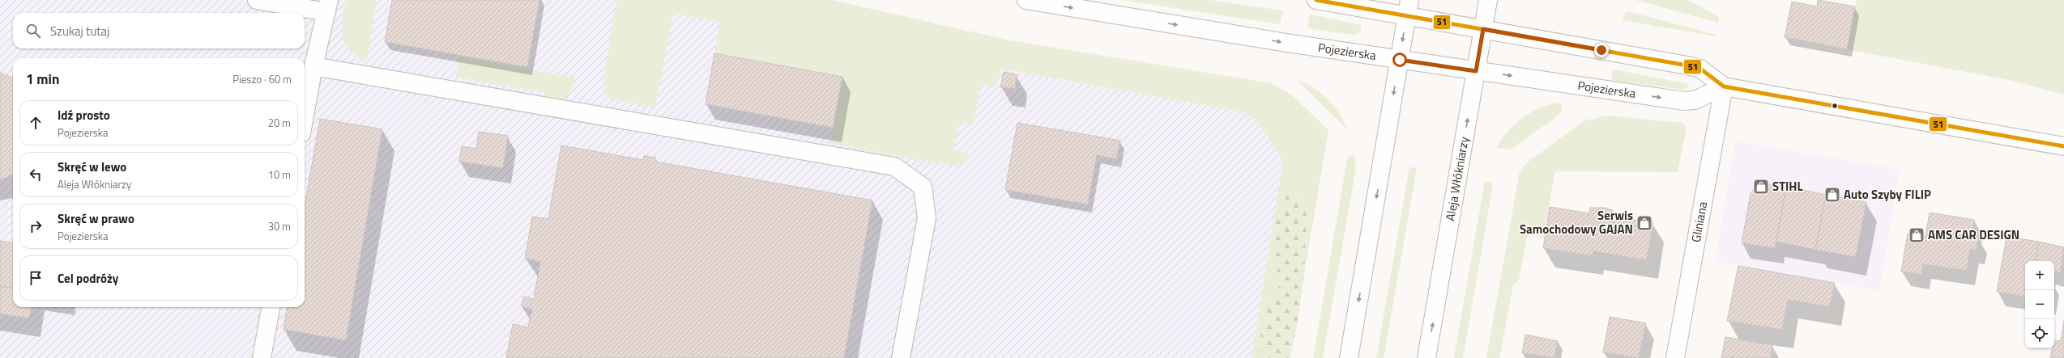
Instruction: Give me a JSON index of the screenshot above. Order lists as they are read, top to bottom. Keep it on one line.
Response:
{"streets":{"street":["Pojezierska","Aleja Włókniarzy","Gliniana"]},"crossings":[["Pojezierska","Aleja Włókniarzy"],["Pojezierska","Gliniana"]],"places":{"shop":["STIHL","Auto Szyby FILIP","Serwis Samochodowy GAJAN","AMS CAR DESIGN"]},"lines":["transit line 51"],"page":{"search":"Szukaj tutaj","heading":["1 min","Pieszo · 60 m"],"list":[["Idź prosto","Pojezierska","20 m"],["Skręć w lewo","Aleja Włókniarzy","10 m"],["Skręć w prawo","Pojezierska","30 m"],"Cel podróży"],"map_buttons":["+","−"]}}
